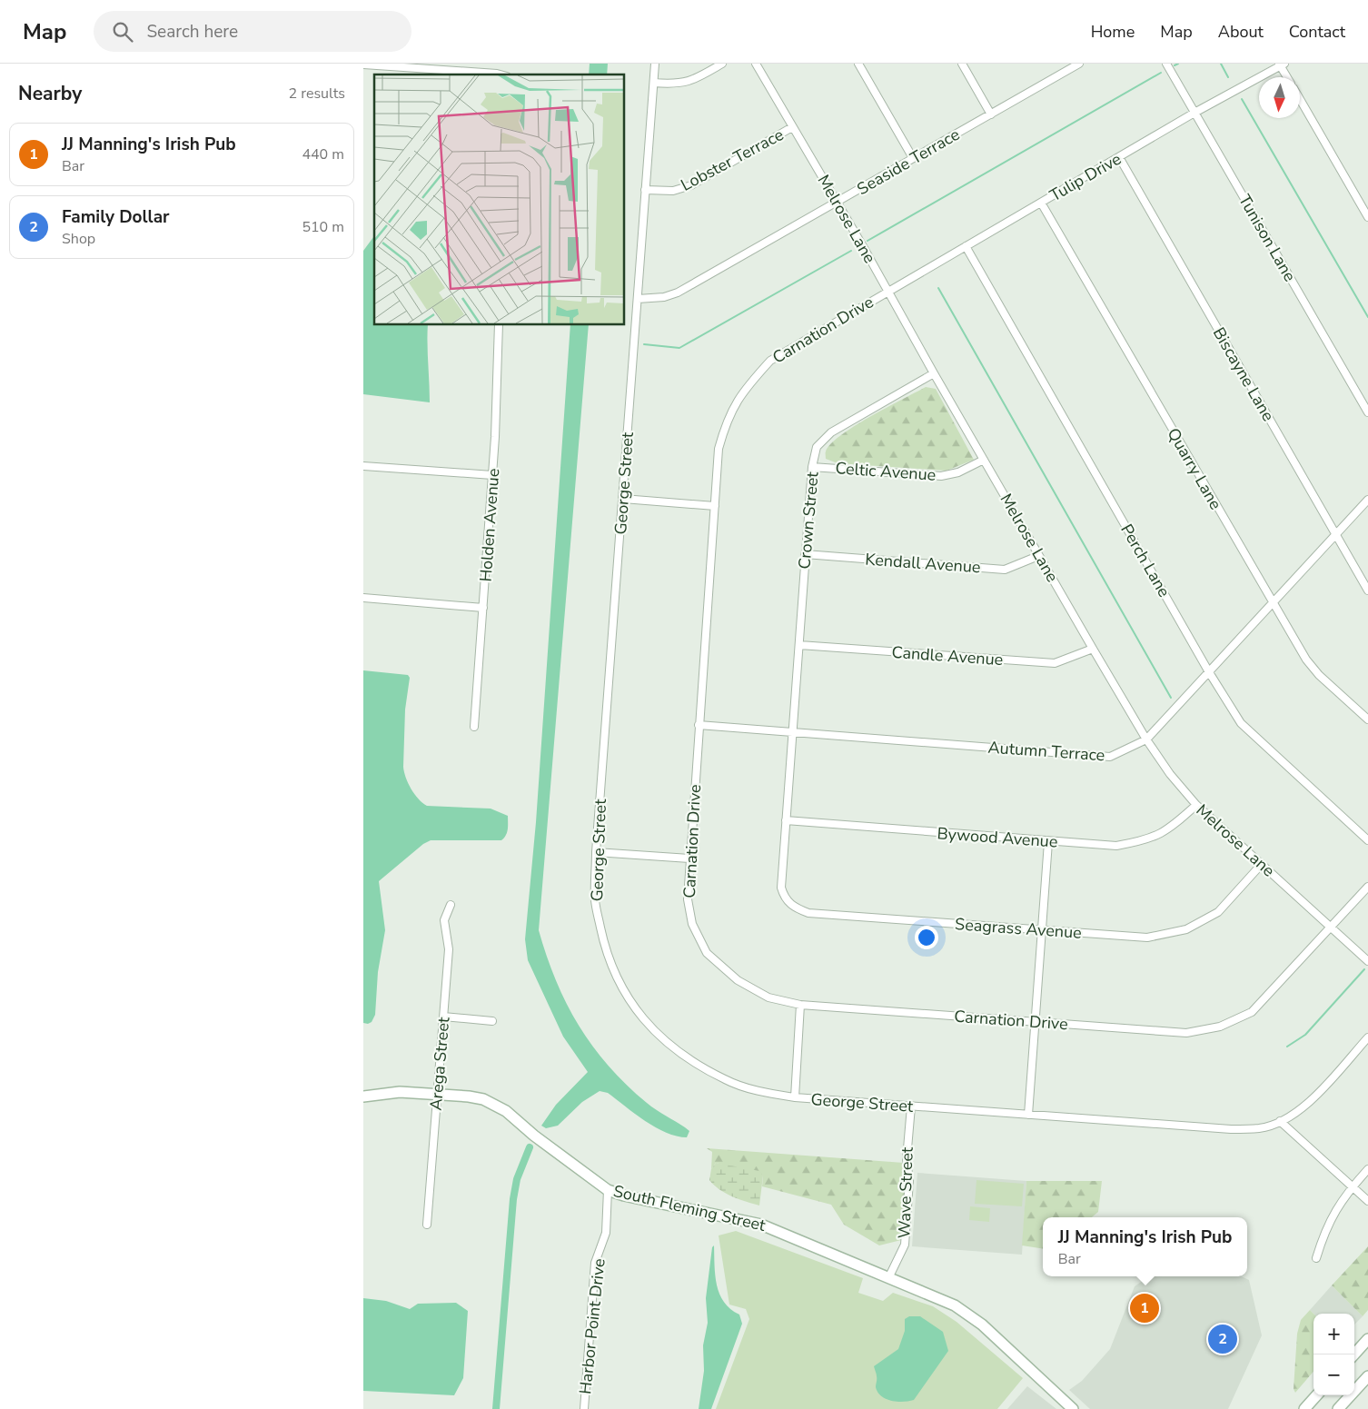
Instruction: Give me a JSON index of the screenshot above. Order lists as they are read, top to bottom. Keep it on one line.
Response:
{"streets":{"street":["Lobster Terrace","Seaside Terrace","Tulip Drive","Melrose Lane","Tunison Lane","Carnation Drive","Biscayne Lane","Quarry Lane","Celtic Avenue","George Street","Crown Street","Holden Avenue","Perch Lane","Kendall Avenue","Candle Avenue","Autumn Terrace","Bywood Avenue","Seagrass Avenue","Arega Street","Wave Street","South Fleming Street","Harbor Point Drive"]},"crossings":[["Lobster Terrace","Melrose Lane"],["Lobster Terrace","George Street"],["Seaside Terrace","Melrose Lane"],["Seaside Terrace","George Street"],["Tulip Drive","Melrose Lane"],["Tulip Drive","Tunison Lane"],["Tulip Drive","Carnation Drive"],["Tulip Drive","Biscayne Lane"],["Tulip Drive","Quarry Lane"],["Tulip Drive","Perch Lane"],["Melrose Lane","Carnation Drive"],["Melrose Lane","Celtic Avenue"],["Melrose Lane","Crown Street"],["Melrose Lane","Kendall Avenue"],["Melrose Lane","Candle Avenue"],["Melrose Lane","Autumn Terrace"],["Melrose Lane","Bywood Avenue"],["Melrose Lane","Seagrass Avenue"],["Carnation Drive","Autumn Terrace"],["Biscayne Lane","Autumn Terrace"],["Quarry Lane","Autumn Terrace"],["Celtic Avenue","Crown Street"],["George Street","Wave Street"],["Crown Street","Kendall Avenue"],["Crown Street","Candle Avenue"],["Crown Street","Autumn Terrace"],["Crown Street","Seagrass Avenue"],["Perch Lane","Autumn Terrace"],["Autumn Terrace","Seagrass Avenue"],["Bywood Avenue","Seagrass Avenue"],["Arega Street","South Fleming Street"],["Wave Street","South Fleming Street"],["South Fleming Street","Harbor Point Drive"]],"north":"bottom","page":{"header":"Map","search":"Search here","nav":["Home","Map","About","Contact"],"heading":["Nearby","2 results"],"list":[{"mark":"1","name":"JJ Manning's Irish Pub","note":"Bar","value":"440 m"},{"mark":"2","name":"Family Dollar","note":"Shop","value":"510 m"}],"popup":["JJ Manning's Irish Pub","Bar"],"pins":["1","2"],"map_buttons":["+","−"]}}
